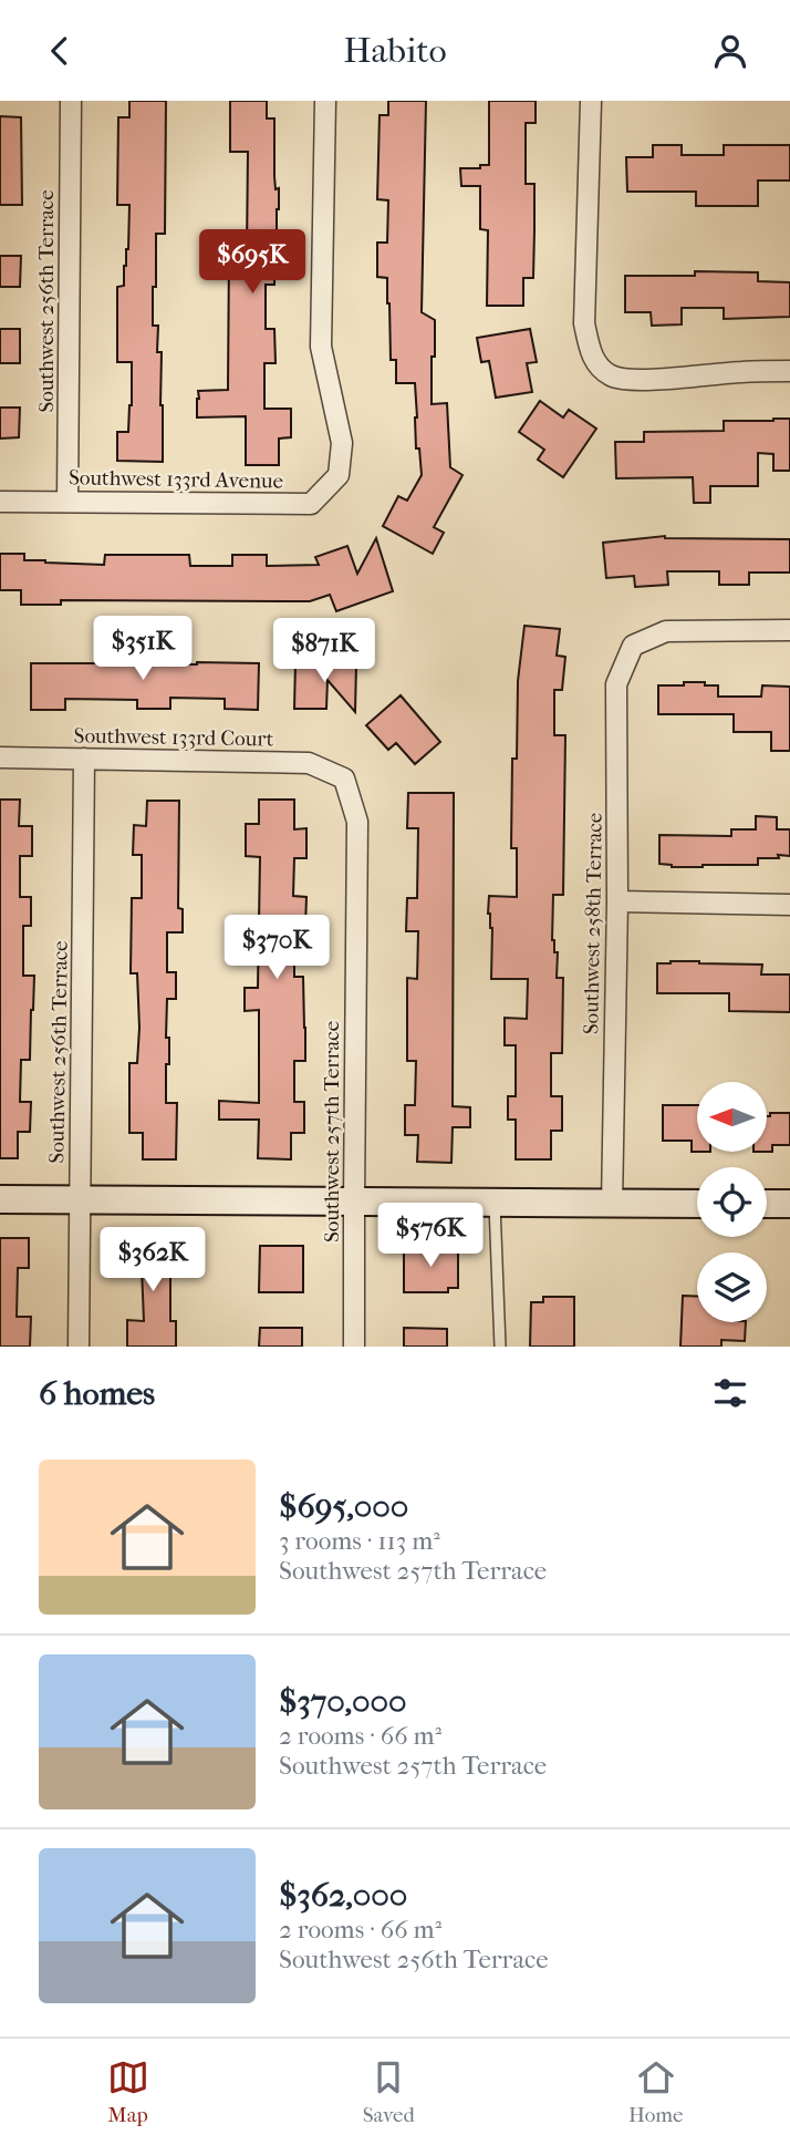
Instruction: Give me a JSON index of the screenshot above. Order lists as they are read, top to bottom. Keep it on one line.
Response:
{"streets":{"street":["Southwest 256th Terrace","Southwest 133rd Avenue","Southwest 133rd Court","Southwest 258th Terrace","Southwest 257th Terrace"]},"crossings":[["Southwest 256th Terrace","Southwest 133rd Avenue"],["Southwest 256th Terrace","Southwest 133rd Court"],["Southwest 133rd Court","Southwest 257th Terrace"]],"north":"left","page":{"header":"Habito","price":["$695K","$351K","$871K","$370K","$576K","$362K"],"heading":"6 homes","list":[{"name":"$695,000","note":"3 rooms · 113 m² · Southwest 257th Terrace"},{"name":"$370,000","note":"2 rooms · 66 m² · Southwest 257th Terrace"},{"name":"$362,000","note":"2 rooms · 66 m² · Southwest 256th Terrace"}],"tabs":["Map","Saved","Home"]}}
